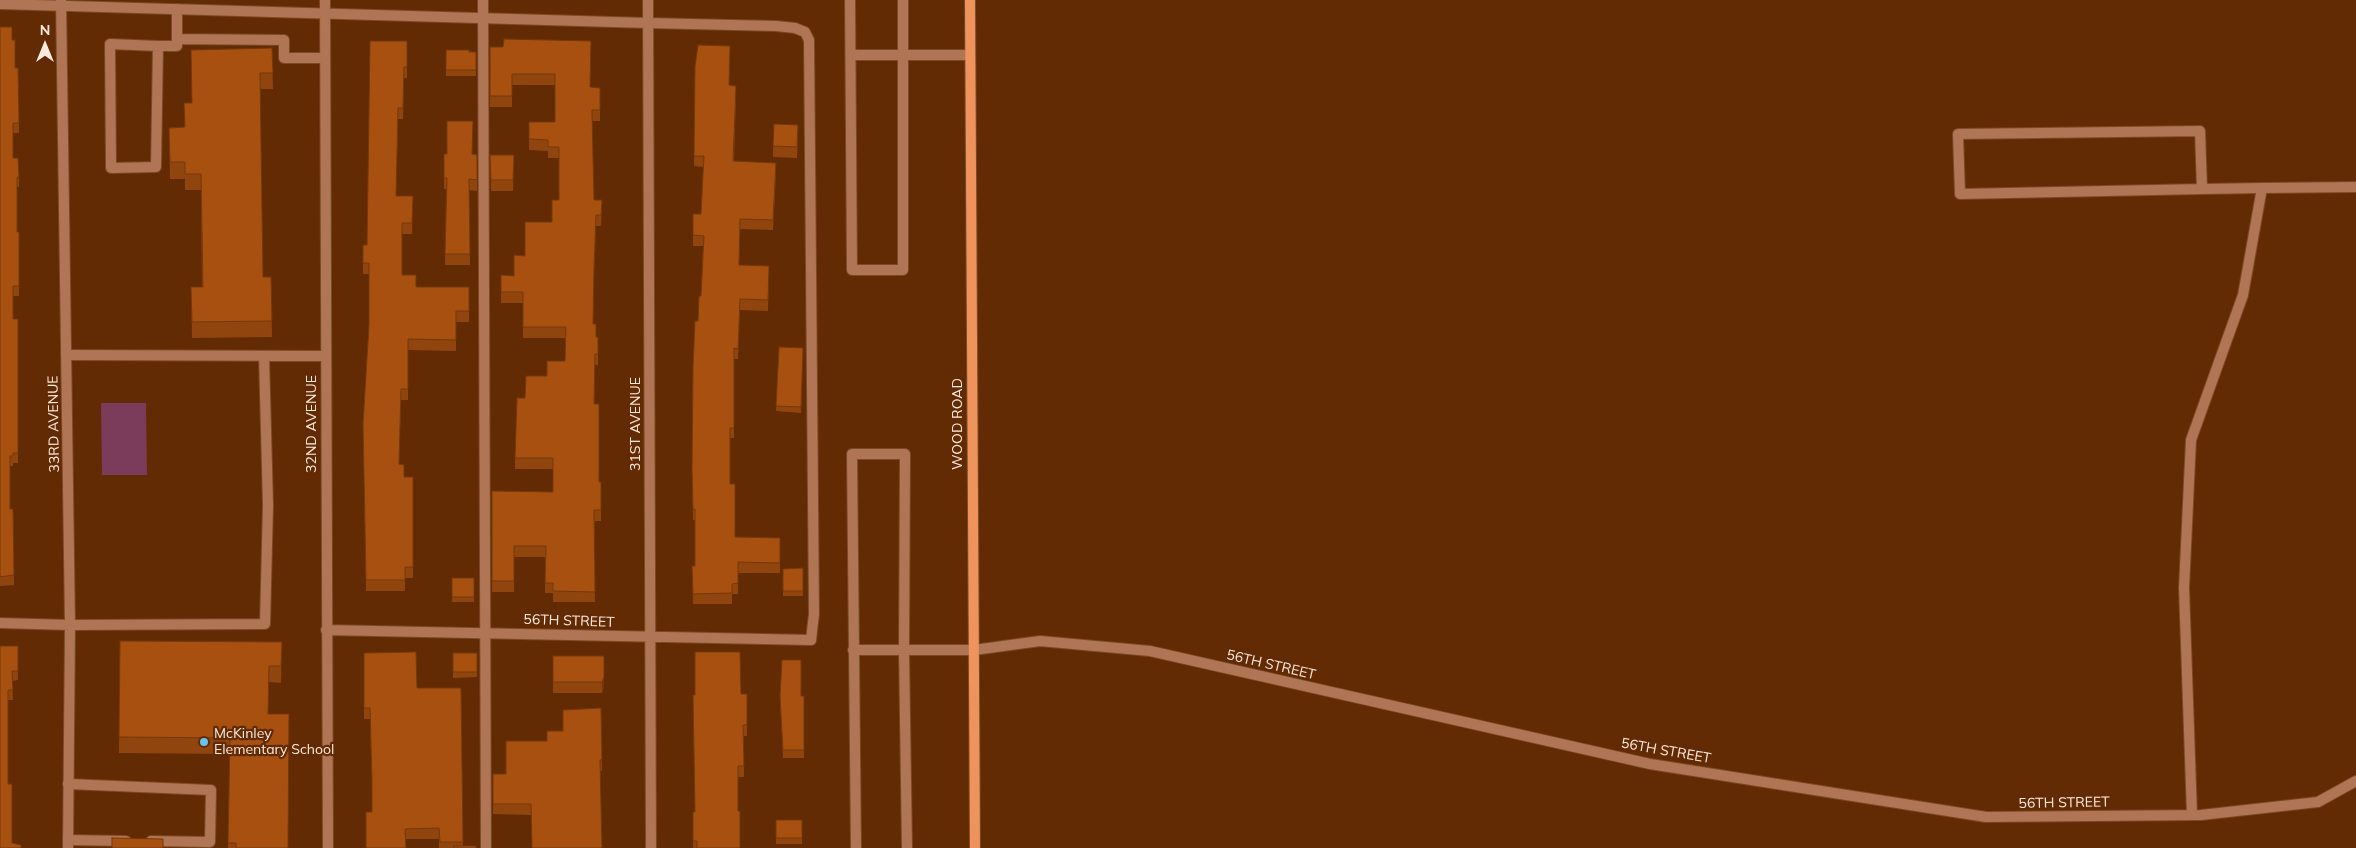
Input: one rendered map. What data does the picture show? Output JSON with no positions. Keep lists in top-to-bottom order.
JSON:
{
  "streets": {
    "street": [
      "33RD AVENUE",
      "32ND AVENUE",
      "31ST AVENUE",
      "WOOD ROAD",
      "56TH STREET"
    ]
  },
  "crossings": [
    ["32ND AVENUE", "56TH STREET"],
    ["31ST AVENUE", "56TH STREET"],
    ["WOOD ROAD", "56TH STREET"]
  ],
  "places": ["McKinley Elementary School"],
  "north": "top"
}
